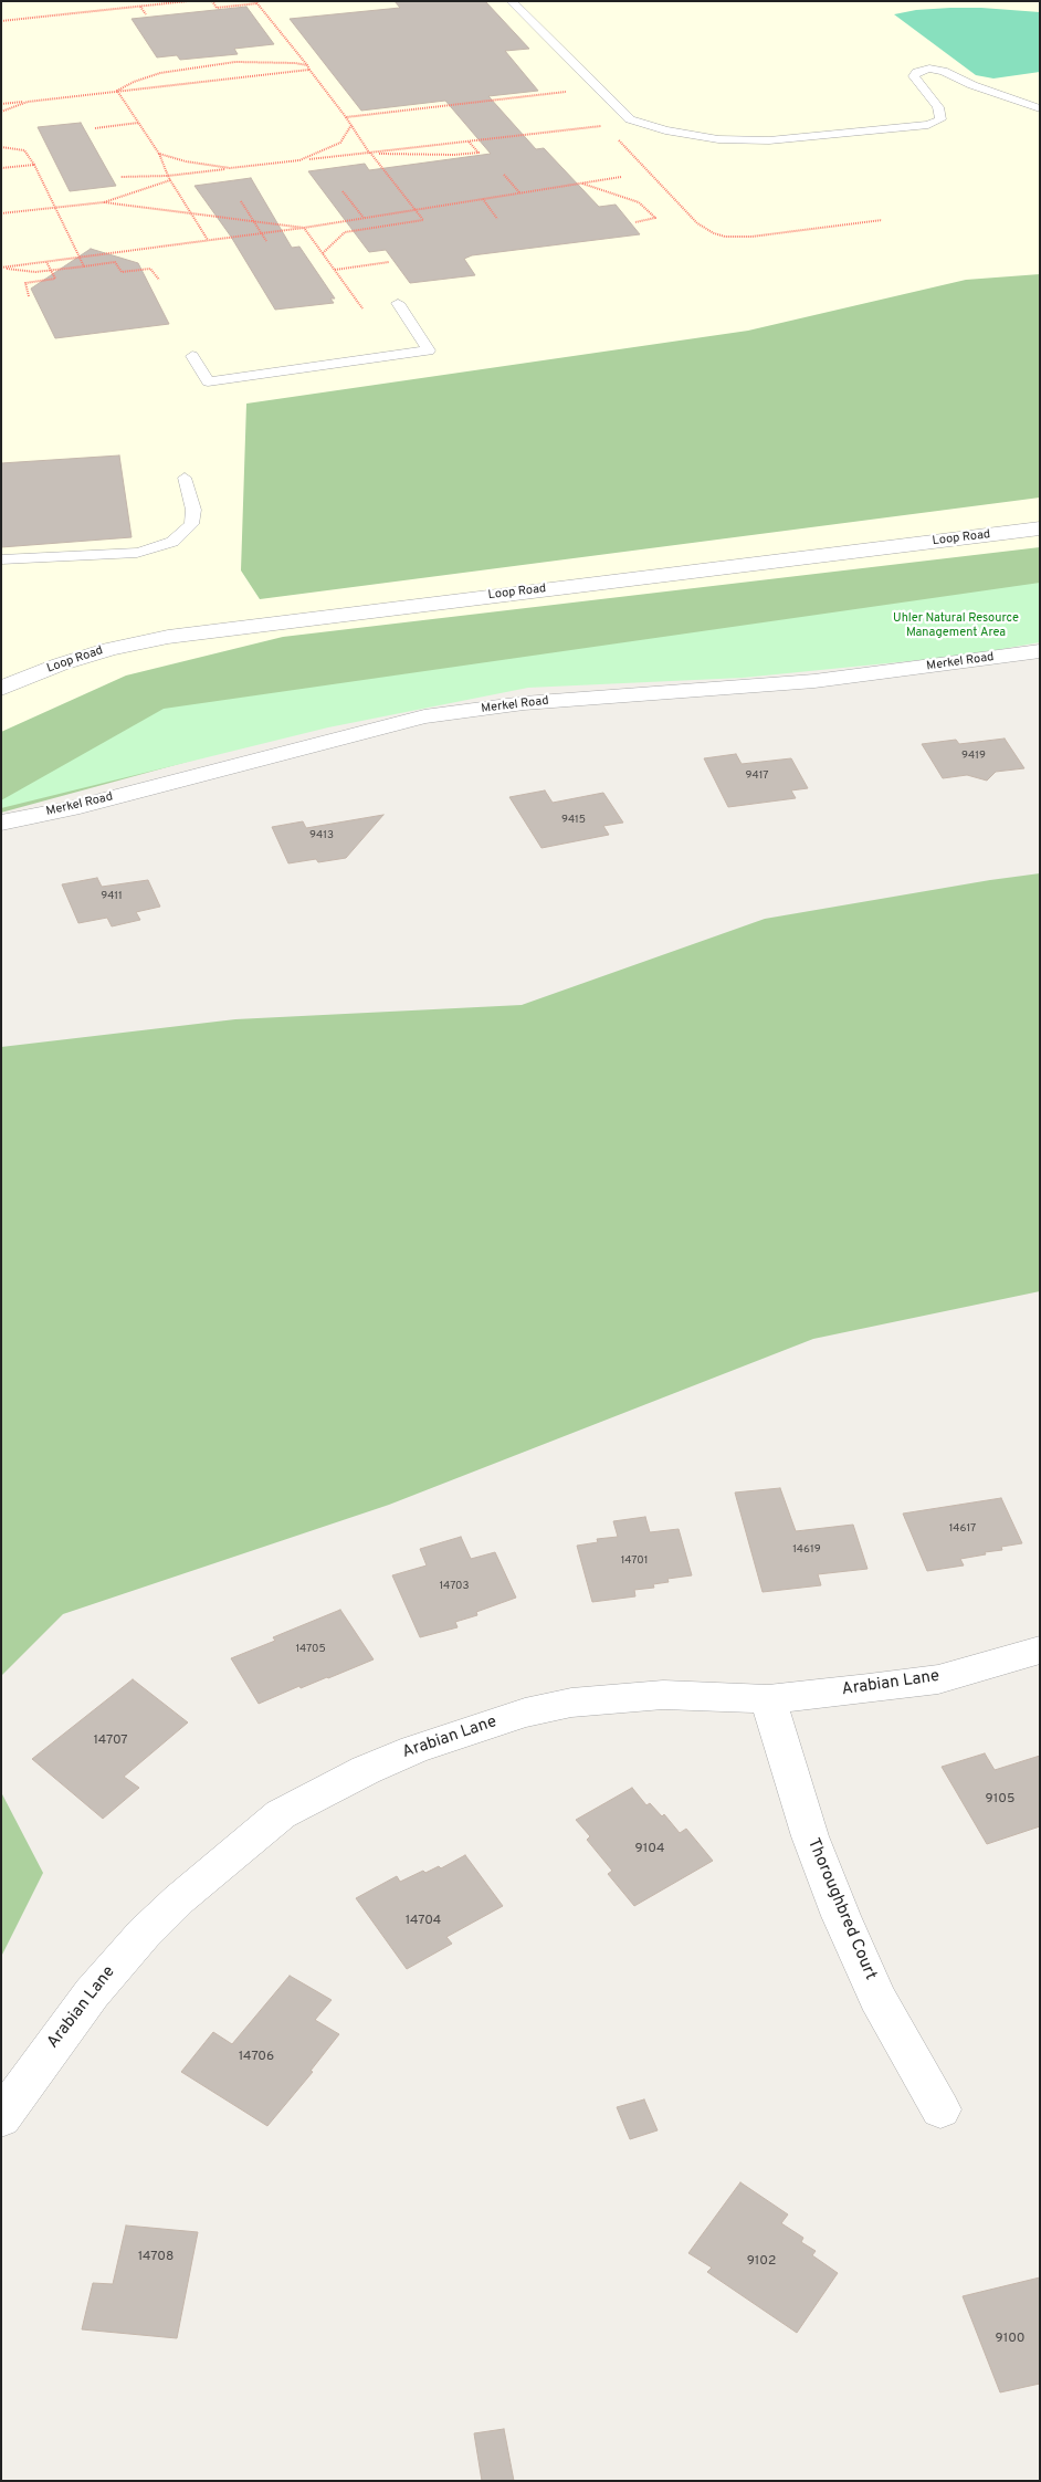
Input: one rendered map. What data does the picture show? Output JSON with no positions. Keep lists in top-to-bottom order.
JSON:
{
  "streets": {
    "street": [
      "Loop Road",
      "Merkel Road",
      "Arabian Lane",
      "Thoroughbred Court"
    ]
  },
  "crossings": [
    ["Arabian Lane", "Thoroughbred Court"]
  ],
  "parks": ["Uhler Natural Resource Management Area"],
  "house_numbers": [
    "9419",
    "9417",
    "9415",
    "9413",
    "9411",
    "14617",
    "14619",
    "14701",
    "14703",
    "14705",
    "14707",
    "9105",
    "9104",
    "14704",
    "14706",
    "14708",
    "9102",
    "9100"
  ]
}
